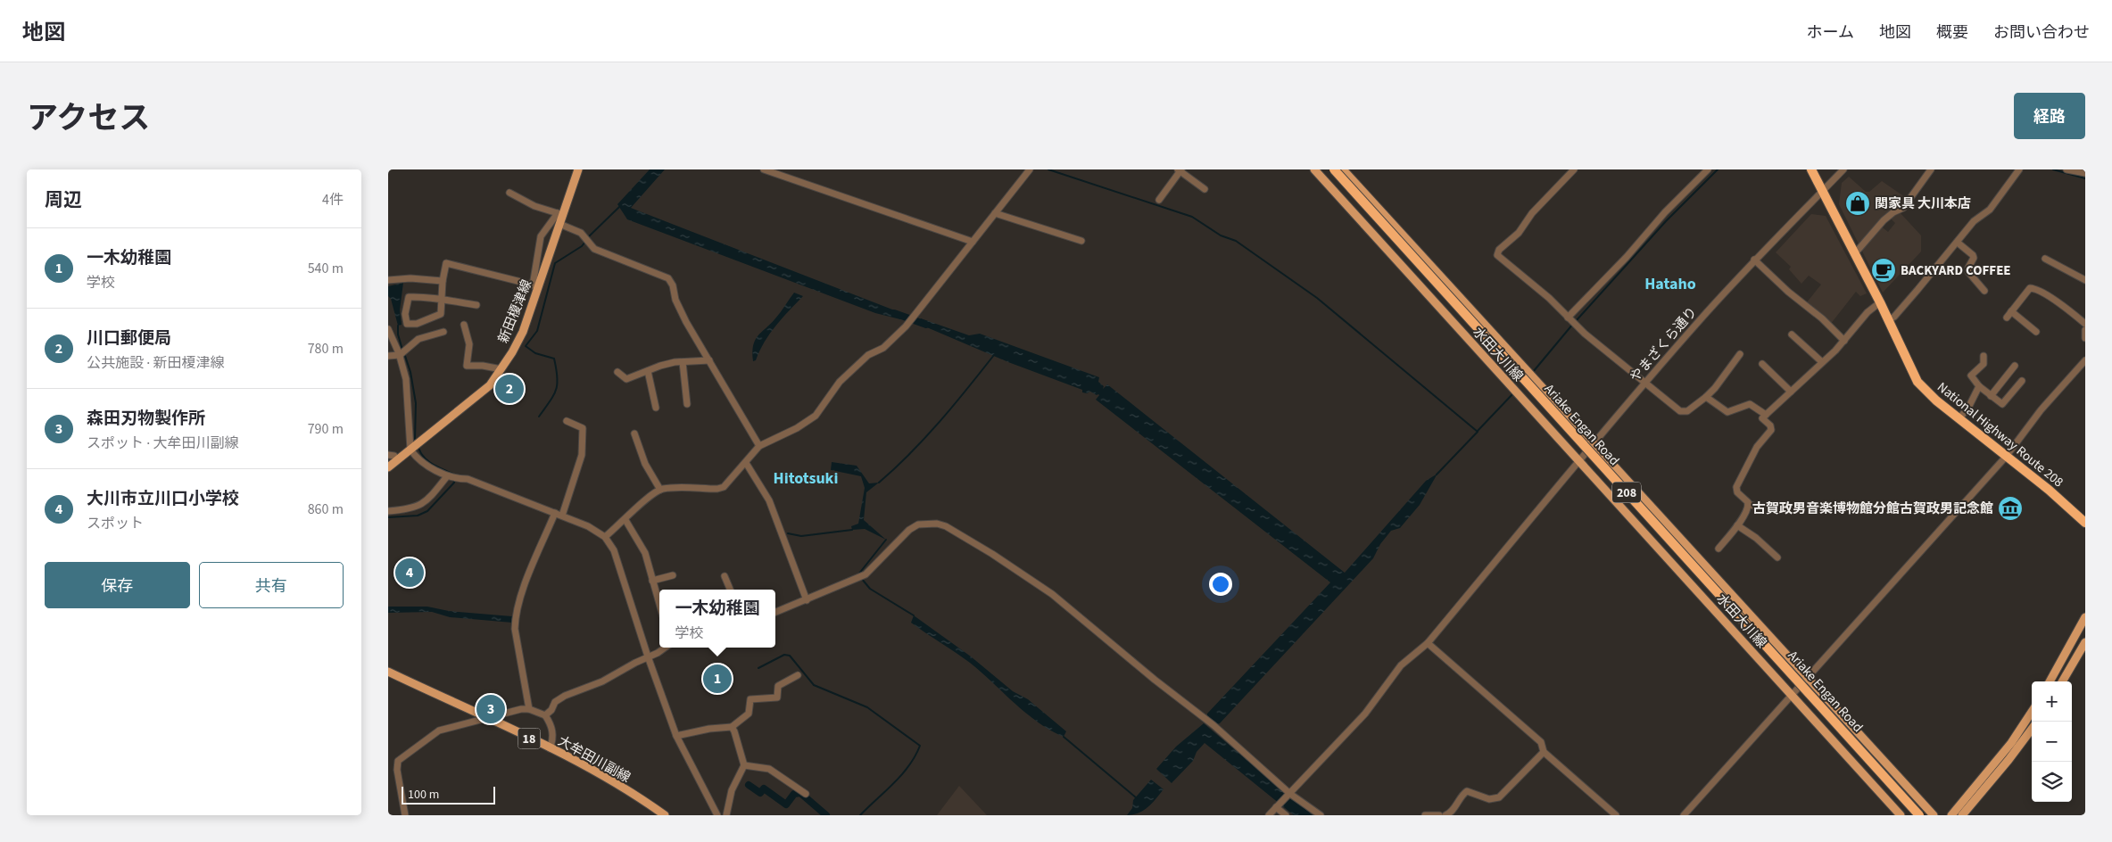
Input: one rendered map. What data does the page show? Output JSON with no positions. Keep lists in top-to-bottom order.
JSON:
{
  "streets": {
    "highway": ["Ariake Engan Road", "National Highway Route 208", "208"],
    "main road": [
      "新田榎津線",
      "水田大川線",
      "18",
      "大牟田川副線"
    ],
    "street": ["やまざくら通り"]
  },
  "crossings": [
    ["やまざくら通り", "水田大川線"],
    ["やまざくら通り", "National Highway Route 208"]
  ],
  "districts": ["Hataho", "Hitotsuki"],
  "places": {
    "shop": ["関家具 大川本店"],
    "cafe": ["BACKYARD COFFEE"],
    "museum": ["古賀政男音楽博物館分館古賀政男記念館"]
  },
  "scale_bar": "100 m",
  "page": {
    "header": "地図",
    "nav": [
      "ホーム",
      "地図",
      "概要",
      "お問い合わせ"
    ],
    "title": "アクセス",
    "buttons": [
      "経路",
      ["保存", "共有"]
    ],
    "heading": ["周辺", "4件"],
    "list": [
      {
        "mark": "1",
        "name": "一木幼稚園",
        "note": "学校",
        "value": "540 m"
      },
      {
        "mark": "2",
        "name": "川口郵便局",
        "note": "公共施設 · 新田榎津線",
        "value": "780 m"
      },
      {
        "mark": "3",
        "name": "森田刃物製作所",
        "note": "スポット · 大牟田川副線",
        "value": "790 m"
      },
      {
        "mark": "4",
        "name": "大川市立川口小学校",
        "note": "スポット",
        "value": "860 m"
      }
    ],
    "pins": [
      "2",
      "4",
      "1",
      "3"
    ],
    "popup": ["一木幼稚園", "学校"],
    "map_buttons": ["+", "−"],
    "scale": "100 m"
  }
}
